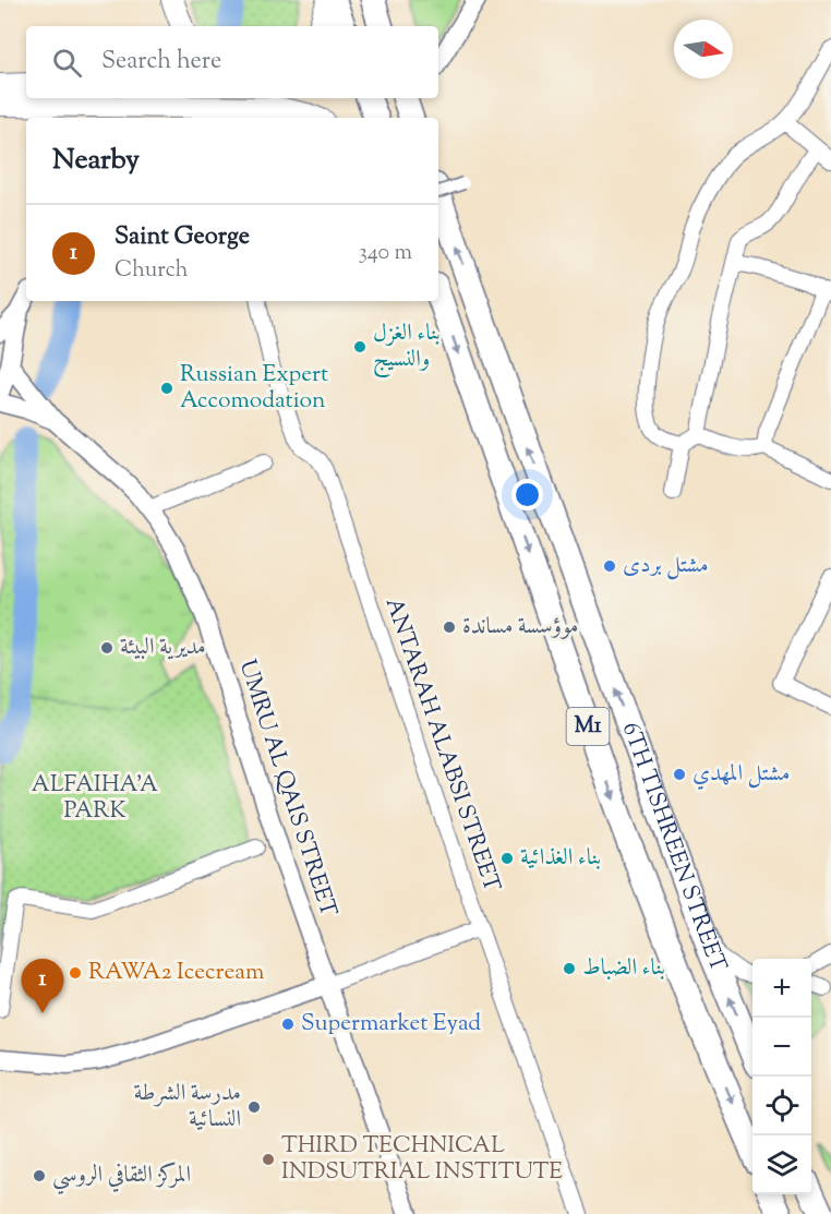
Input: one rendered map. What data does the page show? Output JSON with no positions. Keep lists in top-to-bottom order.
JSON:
{
  "streets": {
    "highway": ["M1", "6TH TISHREEN STREET"],
    "street": ["ANTARAH ALABSI STREET", "UMRU AL QAIS STREET"]
  },
  "parks": ["ALFAIHA'A PARK"],
  "places": [
    "بناء الغزل والنسيج",
    "Russian Expert Accomodation",
    "مشتل بردى",
    "موؤسسة مساندة",
    "مديرية البيئة",
    "مشتل المهدي",
    "بناء الغذائية",
    "بناء الضباط",
    "RAWA2 Icecream",
    "Supermarket Eyad",
    "مدرسة الشرطة النسائية",
    "THIRD TECHNICAL INDSUTRIAL INSTITUTE",
    "المركز الثقافي الروسي"
  ],
  "north": "right",
  "page": {
    "search": "Search here",
    "heading": "Nearby",
    "list": [
      {
        "mark": "1",
        "name": "Saint George",
        "note": "Church",
        "value": "340 m"
      }
    ],
    "map_buttons": ["+", "−"],
    "pins": "1"
  }
}
